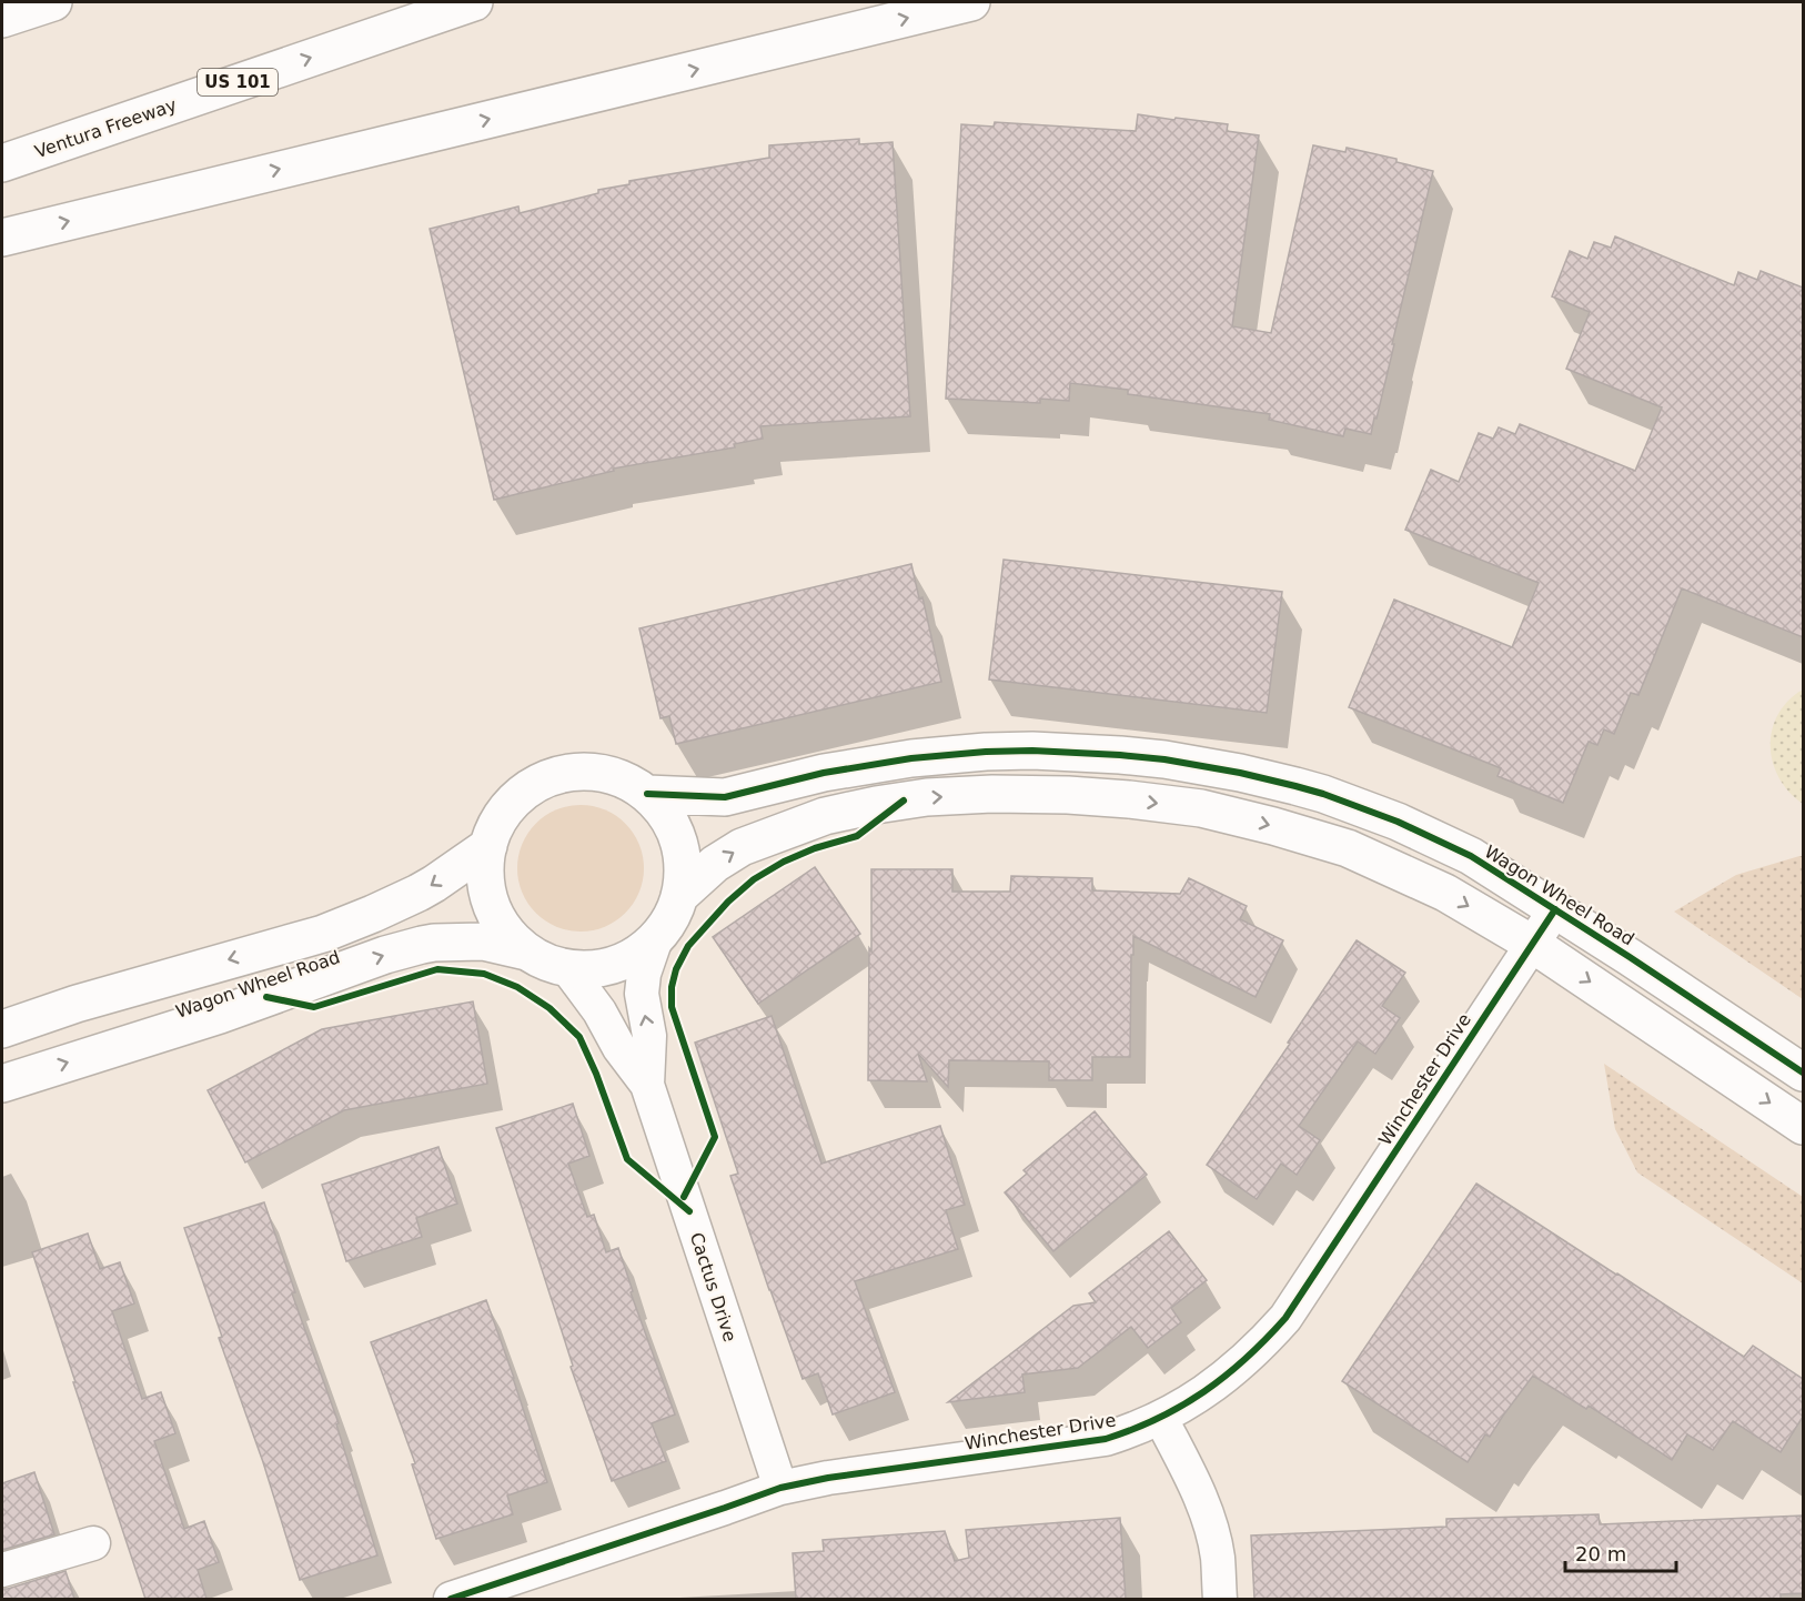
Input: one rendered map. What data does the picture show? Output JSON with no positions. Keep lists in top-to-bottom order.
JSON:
{
  "streets": {
    "main road": ["US 101", "Ventura Freeway", "Wagon Wheel Road"],
    "street": ["Winchester Drive", "Cactus Drive"]
  },
  "crossings": [
    ["Wagon Wheel Road", "Winchester Drive"],
    ["Wagon Wheel Road", "Cactus Drive"],
    ["Winchester Drive", "Cactus Drive"]
  ],
  "scale_bar": "20 m"
}
